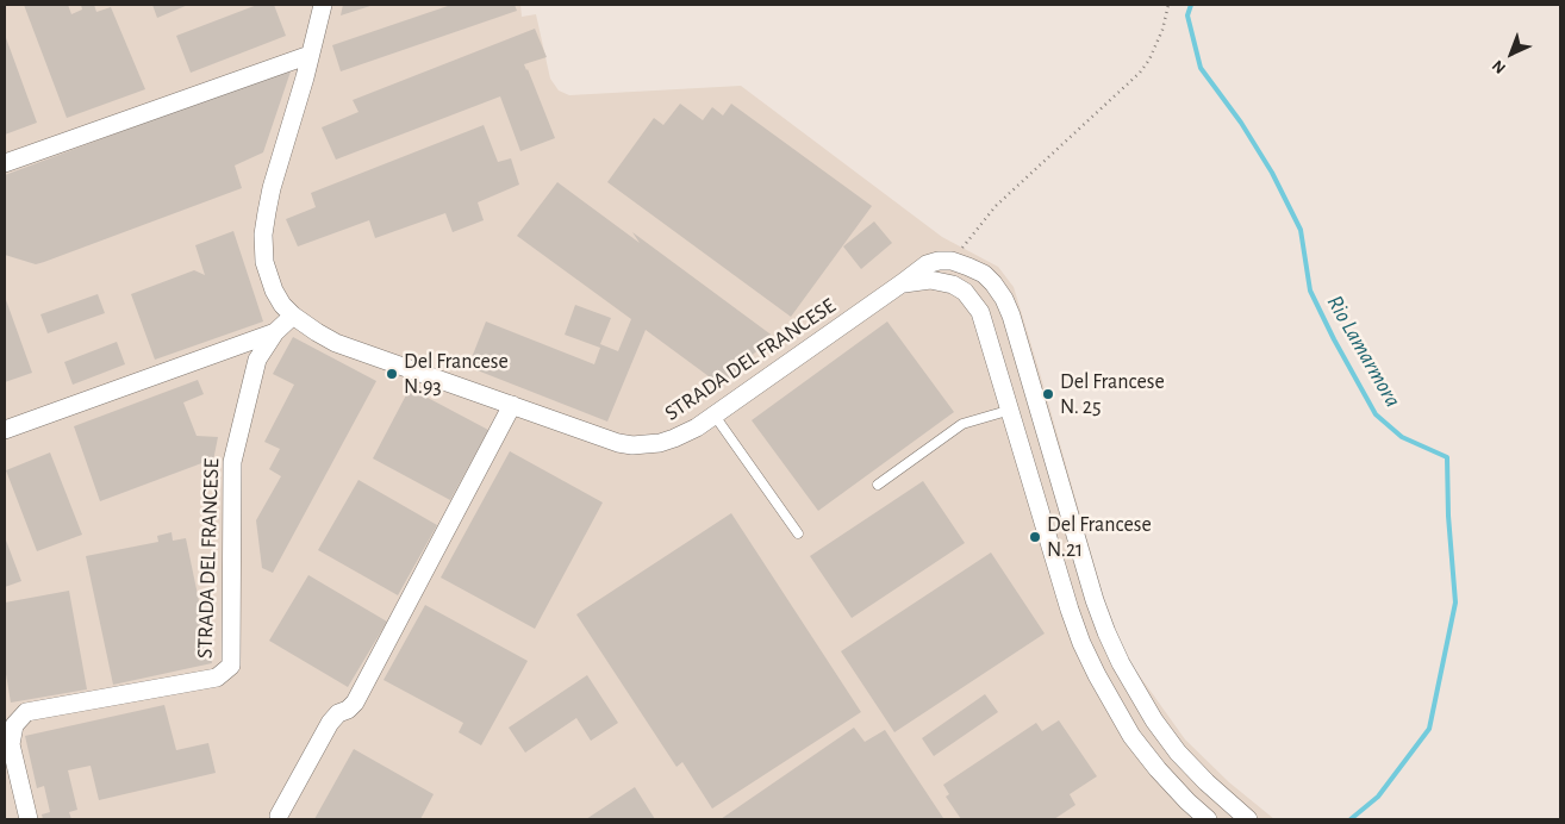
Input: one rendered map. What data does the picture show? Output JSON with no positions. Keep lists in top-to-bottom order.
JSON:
{
  "streets": {
    "street": ["STRADA DEL FRANCESE"]
  },
  "water": ["Rio Lamarmora"],
  "places": ["Del Francese N.93", "Del Francese N. 25", "Del Francese N.21"],
  "north": "bottom left"
}
